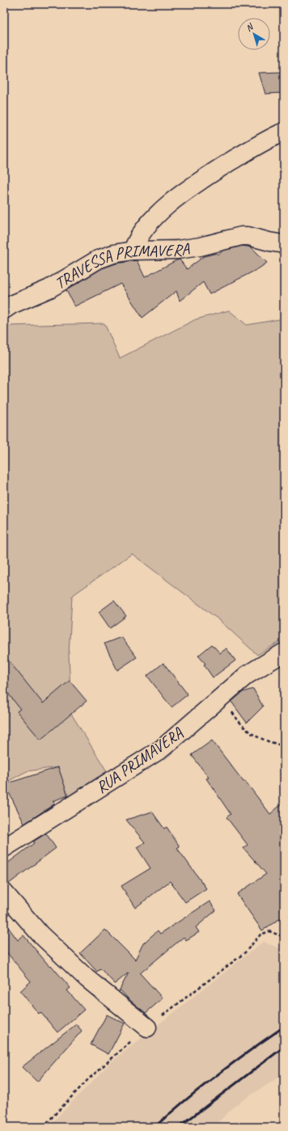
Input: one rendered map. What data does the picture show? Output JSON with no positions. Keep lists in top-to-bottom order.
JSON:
{
  "streets": {
    "street": ["TRAVESSA PRIMAVERA", "RUA PRIMAVERA"]
  },
  "north": "top left"
}
